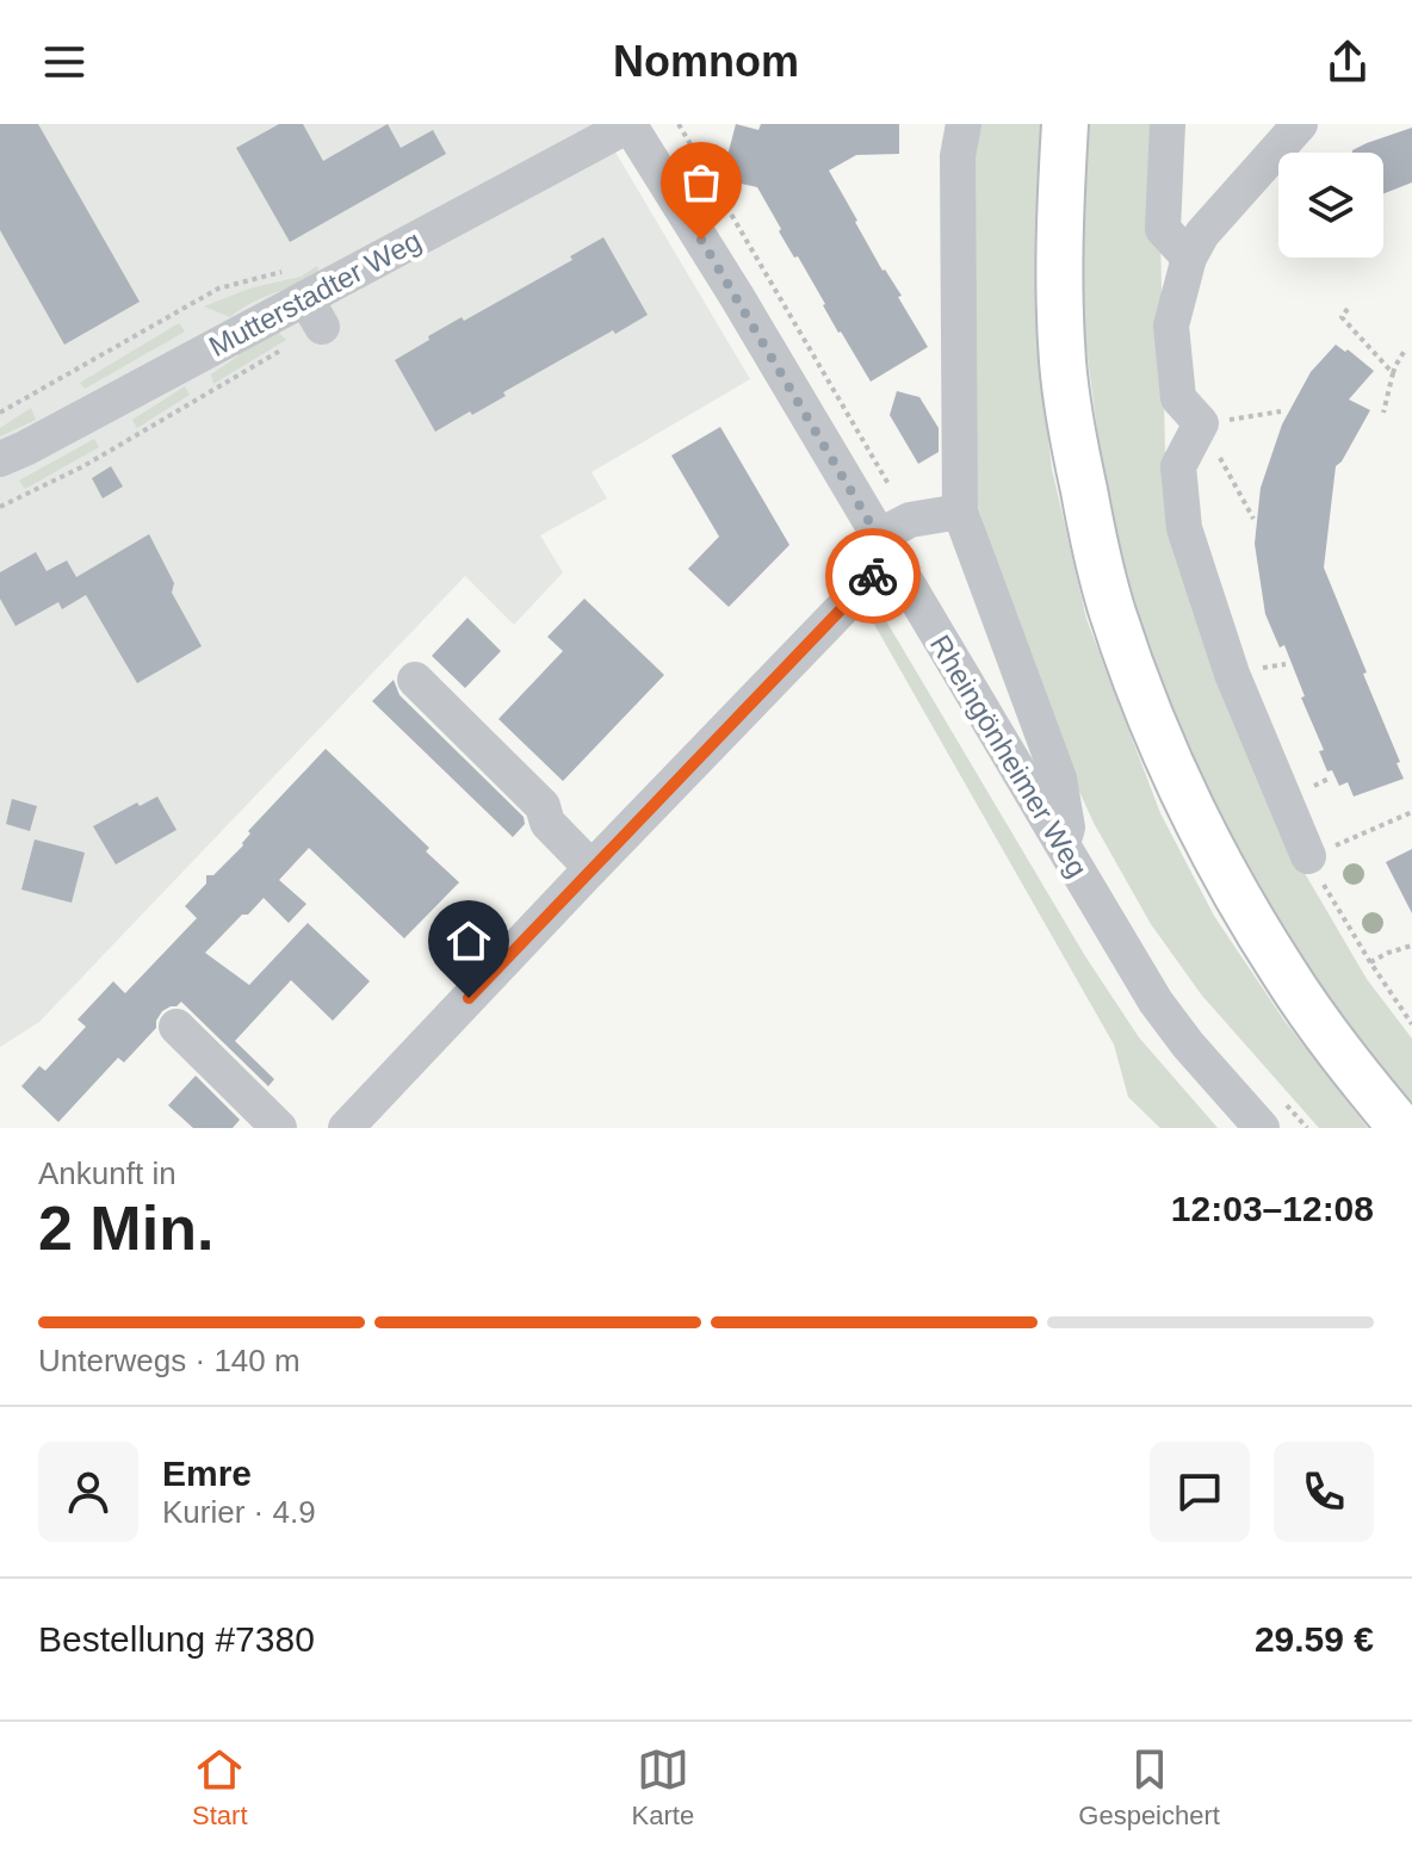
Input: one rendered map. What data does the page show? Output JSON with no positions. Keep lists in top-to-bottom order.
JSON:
{
  "streets": {
    "street": ["Mutterstadter Weg", "Rheingönheimer Weg"]
  },
  "crossings": [
    ["Mutterstadter Weg", "Rheingönheimer Weg"]
  ],
  "page": {
    "header": "Nomnom",
    "heading": ["2 Min.", "Ankunft in", "12:03–12:08"],
    "panel": [
      "Emre",
      "Kurier · 4.9",
      "Bestellung #7380",
      "29.59 €"
    ],
    "bar": "Unterwegs · 140 m",
    "tabs": ["Start", "Karte", "Gespeichert"]
  }
}
